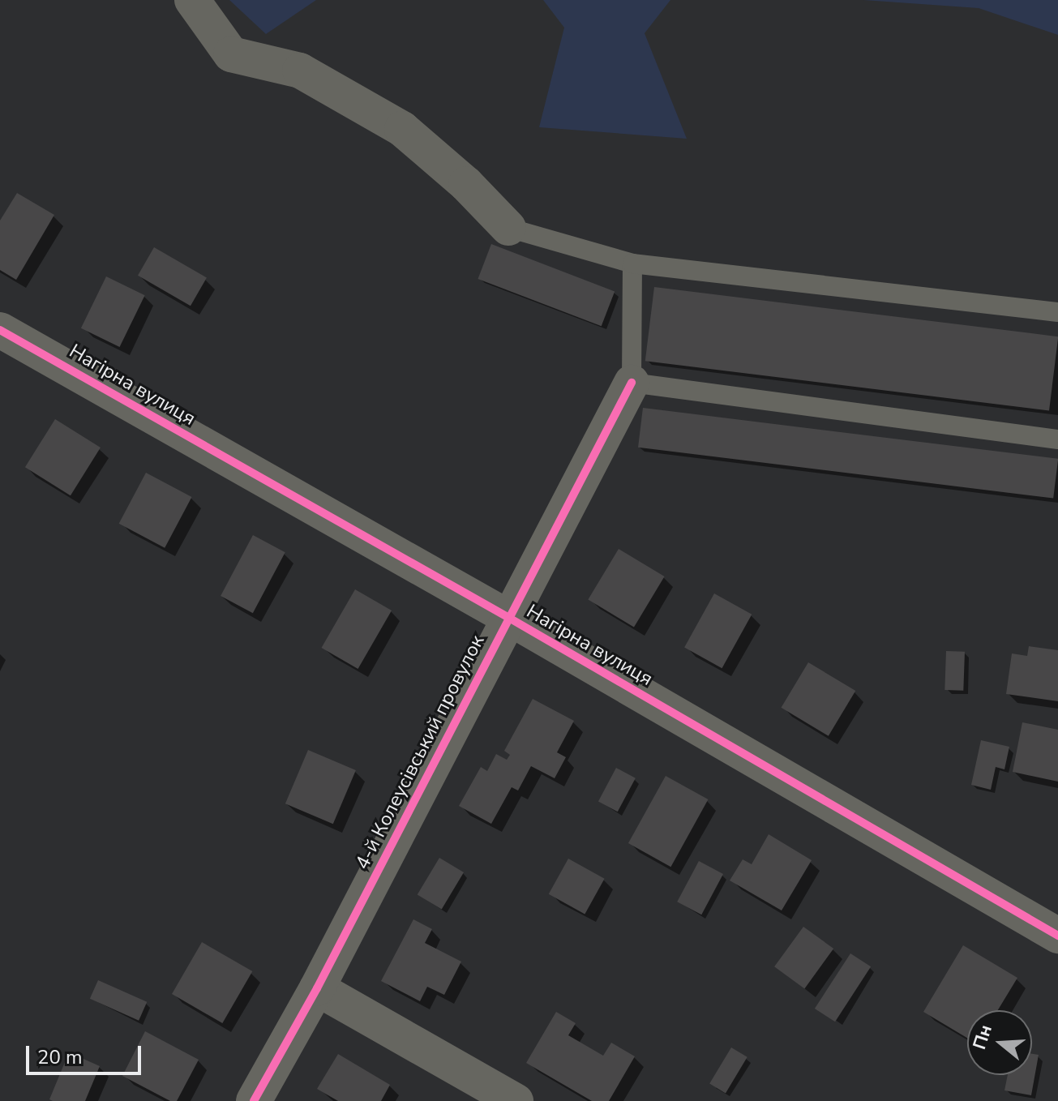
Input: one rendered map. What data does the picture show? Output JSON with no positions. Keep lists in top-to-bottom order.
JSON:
{
  "streets": {
    "street": ["Нагірна вулиця", "4-й Колеусівський провулок"]
  },
  "crossings": [
    ["Нагірна вулиця", "4-й Колеусівський провулок"]
  ],
  "scale_bar": "20 m",
  "north": "left"
}
